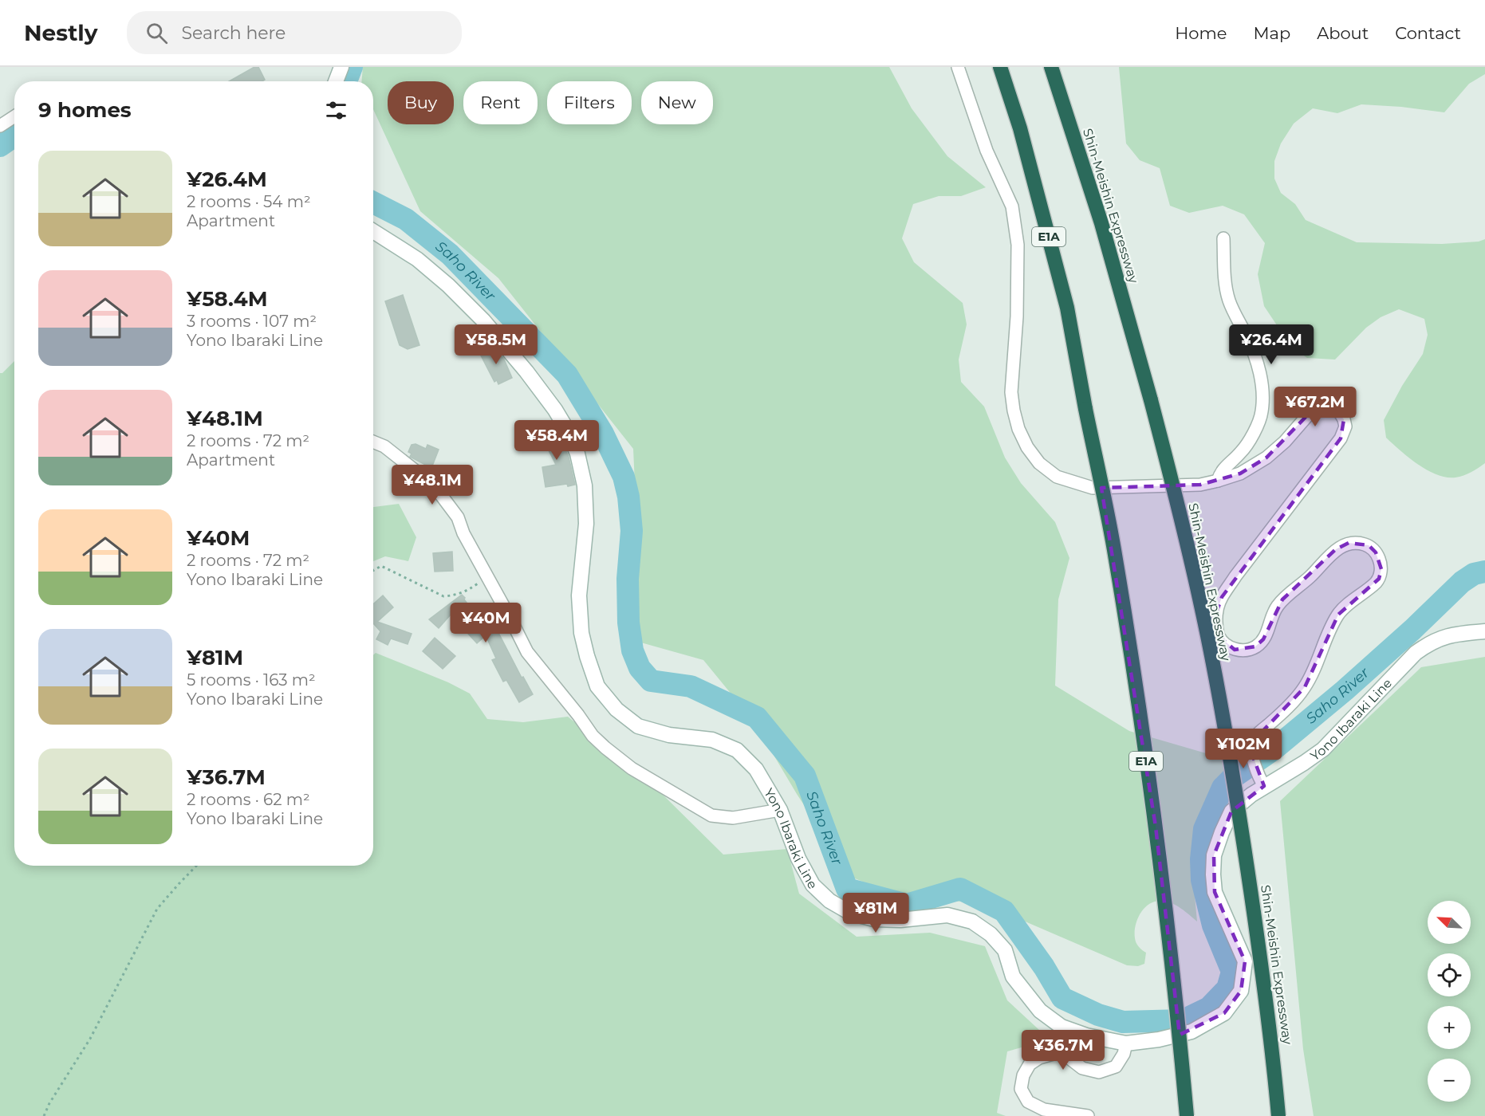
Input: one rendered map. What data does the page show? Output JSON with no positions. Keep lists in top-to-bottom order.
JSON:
{
  "streets": {
    "highway": ["Shin-Meishin Expressway", "E1A"],
    "main road": ["Yono Ibaraki Line"]
  },
  "water": ["Saho River"],
  "north": "top left",
  "page": {
    "header": "Nestly",
    "search": "Search here",
    "nav": [
      "Home",
      "Map",
      "About",
      "Contact"
    ],
    "chip": [
      "Buy",
      "Rent",
      "Filters",
      "New"
    ],
    "heading": "9 homes",
    "list": [
      {
        "name": "¥26.4M",
        "note": "2 rooms · 54 m² · Apartment"
      },
      {
        "name": "¥58.4M",
        "note": "3 rooms · 107 m² · Yono Ibaraki Line"
      },
      {
        "name": "¥48.1M",
        "note": "2 rooms · 72 m² · Apartment"
      },
      {
        "name": "¥40M",
        "note": "2 rooms · 72 m² · Yono Ibaraki Line"
      },
      {
        "name": "¥81M",
        "note": "5 rooms · 163 m² · Yono Ibaraki Line"
      },
      {
        "name": "¥36.7M",
        "note": "2 rooms · 62 m² · Yono Ibaraki Line"
      }
    ],
    "price": [
      "¥58.5M",
      "¥26.4M",
      "¥67.2M",
      "¥58.4M",
      "¥48.1M",
      "¥40M",
      "¥102M",
      "¥81M",
      "¥36.7M"
    ],
    "map_buttons": ["+", "−"]
  }
}
